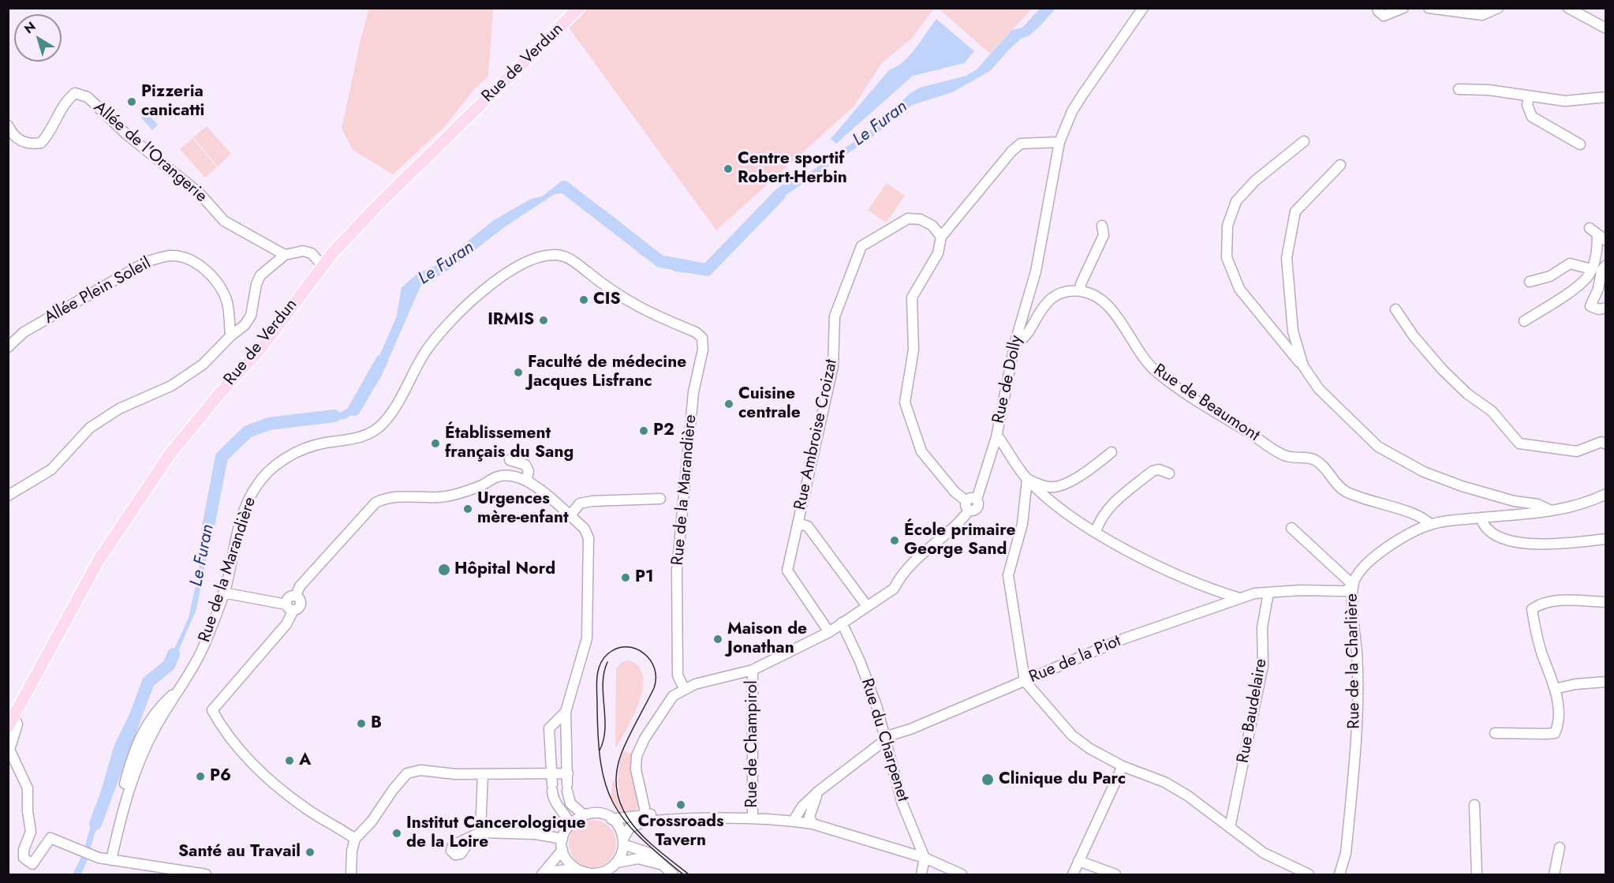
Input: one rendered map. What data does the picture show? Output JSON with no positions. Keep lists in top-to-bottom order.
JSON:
{
  "streets": {
    "main road": ["Rue de Verdun"],
    "street": [
      "Allée de l'Orangerie",
      "Allée Plein Soleil",
      "Rue de Dolly",
      "Rue de Beaumont",
      "Rue Ambroise Croizat",
      "Rue de la Marandière",
      "Rue de la Piot",
      "Rue de la Charlière",
      "Rue Baudelaire",
      "Rue du Charpenet",
      "Rue de Champirol"
    ]
  },
  "crossings": [
    ["Rue de Dolly", "Rue de la Piot"],
    ["Rue de Beaumont", "Rue de la Charlière"],
    ["Rue de la Piot", "Rue de la Charlière"],
    ["Rue de la Piot", "Rue Baudelaire"],
    ["Rue de la Piot", "Rue du Charpenet"]
  ],
  "water": ["Le Furan"],
  "places": [
    "Pizzeria canicatti",
    "Centre sportif Robert-Herbin",
    "CIS",
    "IRMIS",
    "Faculté de médecine Jacques Lisfranc",
    "Cuisine centrale",
    "P2",
    "Établissement français du Sang",
    "Urgences mère-enfant",
    "École primaire George Sand",
    "Hôpital Nord",
    "P1",
    "Maison de Jonathan",
    "B",
    "A",
    "P6",
    "Clinique du Parc",
    "Crossroads Tavern",
    "Institut Cancerologique de la Loire",
    "Santé au Travail"
  ],
  "north": "top left"
}
